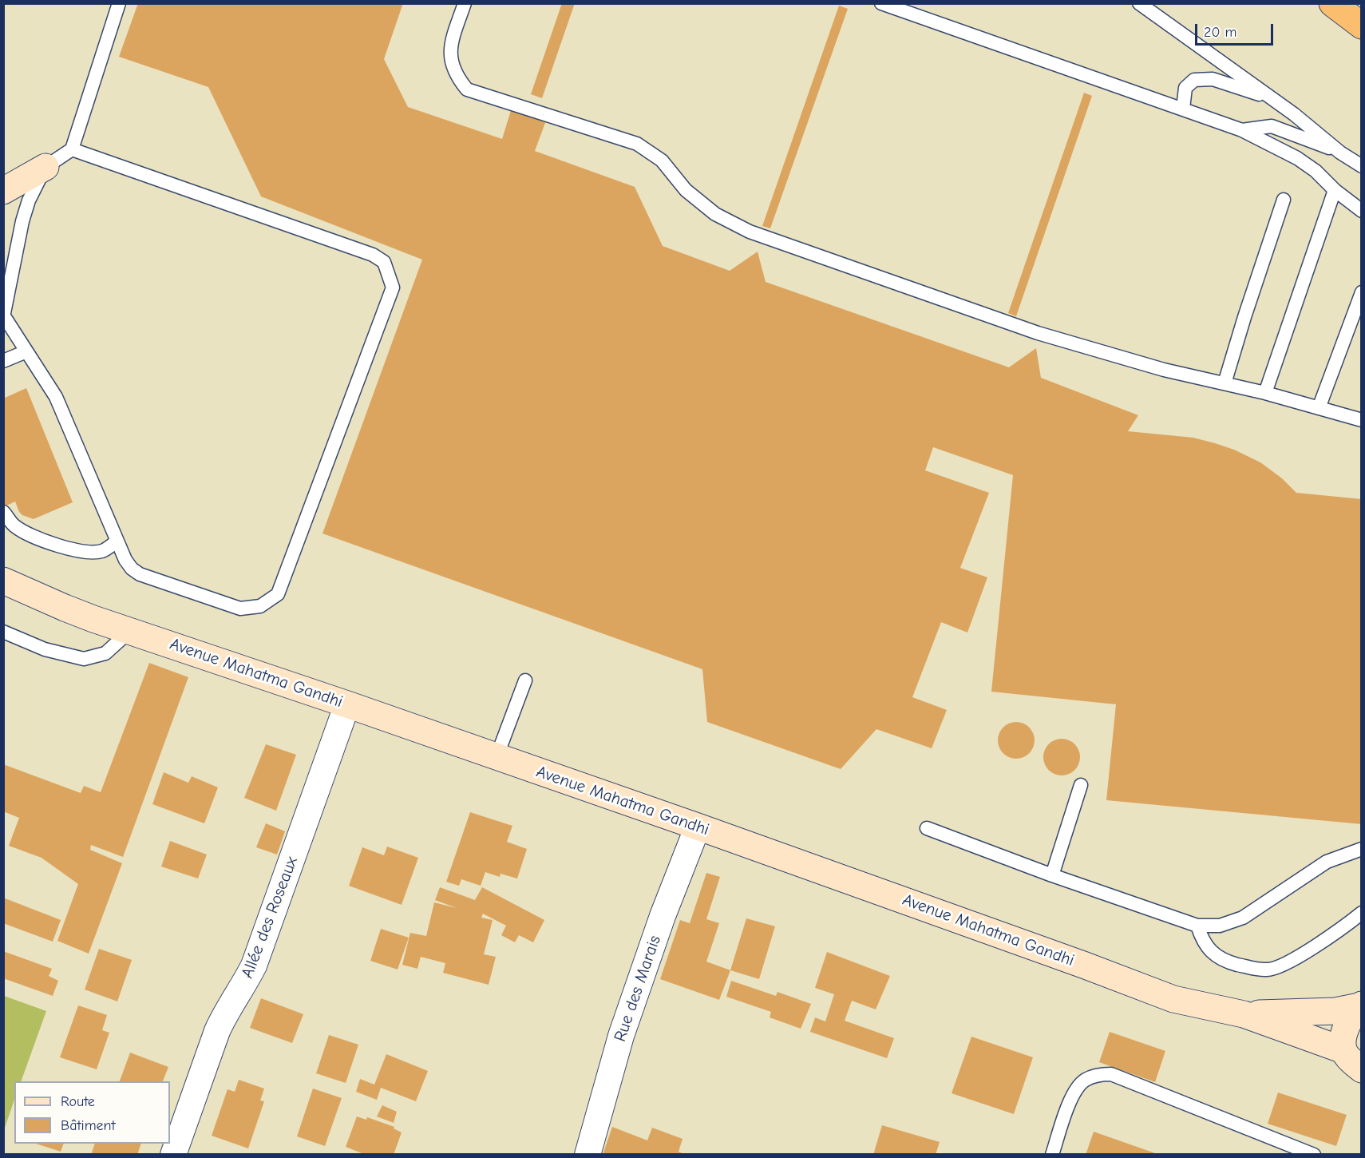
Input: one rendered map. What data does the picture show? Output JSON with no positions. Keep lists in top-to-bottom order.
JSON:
{
  "streets": {
    "main road": ["Avenue Mahatma Gandhi"],
    "street": ["Allée des Roseaux", "Rue des Marais"]
  },
  "crossings": [
    ["Avenue Mahatma Gandhi", "Allée des Roseaux"],
    ["Avenue Mahatma Gandhi", "Rue des Marais"]
  ],
  "legend": ["Route", "Bâtiment"],
  "scale_bar": "20 m"
}
